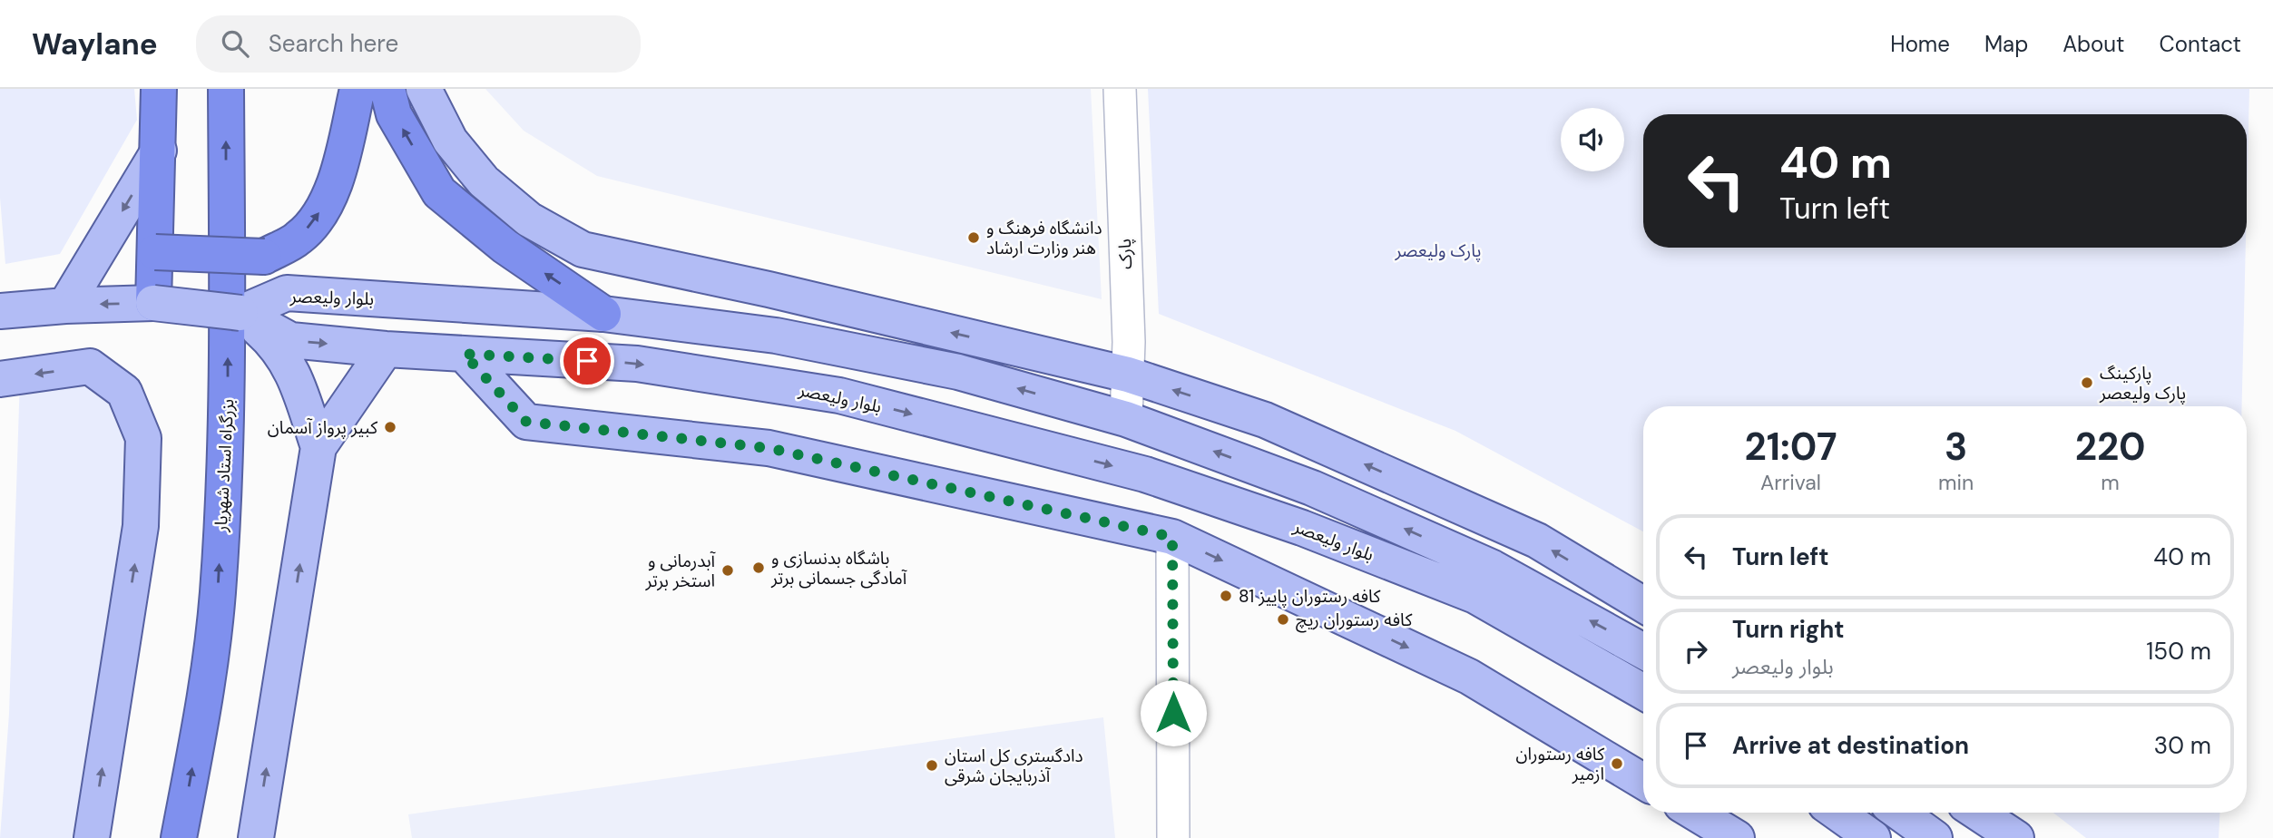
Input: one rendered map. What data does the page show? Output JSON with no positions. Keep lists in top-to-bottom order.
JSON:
{
  "streets": {
    "highway": ["بزرگراه استاد شهریار"],
    "main road": ["بلوار ولیعصر"],
    "street": ["پارک"]
  },
  "crossings": [
    ["پارک", "بلوار ولیعصر"]
  ],
  "one_way": ["بزرگراه استاد شهریار"],
  "parks": ["پارک ولیعصر"],
  "places": [
    "دانشگاه فرهنگ و هنر وزارت ارشاد",
    "پارکینگ پارک ولیعصر",
    "کبیر پرواز آسمان",
    "باشگاه بدنسازی و آمادگی جسمانی برتر",
    "آبدرمانی و استخر برتر",
    "کافه رستوران پاییز 81",
    "کافه رستوران ریچ",
    "کافه رستوران ازمیر",
    "دادگستری کل استان آذربایجان شرقی"
  ],
  "page": {
    "header": "Waylane",
    "search": "Search here",
    "nav": [
      "Home",
      "Map",
      "About",
      "Contact"
    ],
    "turn": ["40 m", "Turn left"],
    "eta": [
      "21:07",
      "Arrival",
      "3",
      "min",
      "220",
      "m"
    ],
    "list": [
      {
        "name": "Turn left",
        "value": "40 m"
      },
      {
        "name": "Turn right",
        "note": "بلوار ولیعصر",
        "value": "150 m"
      },
      {
        "name": "Arrive at destination",
        "value": "30 m"
      }
    ]
  }
}
